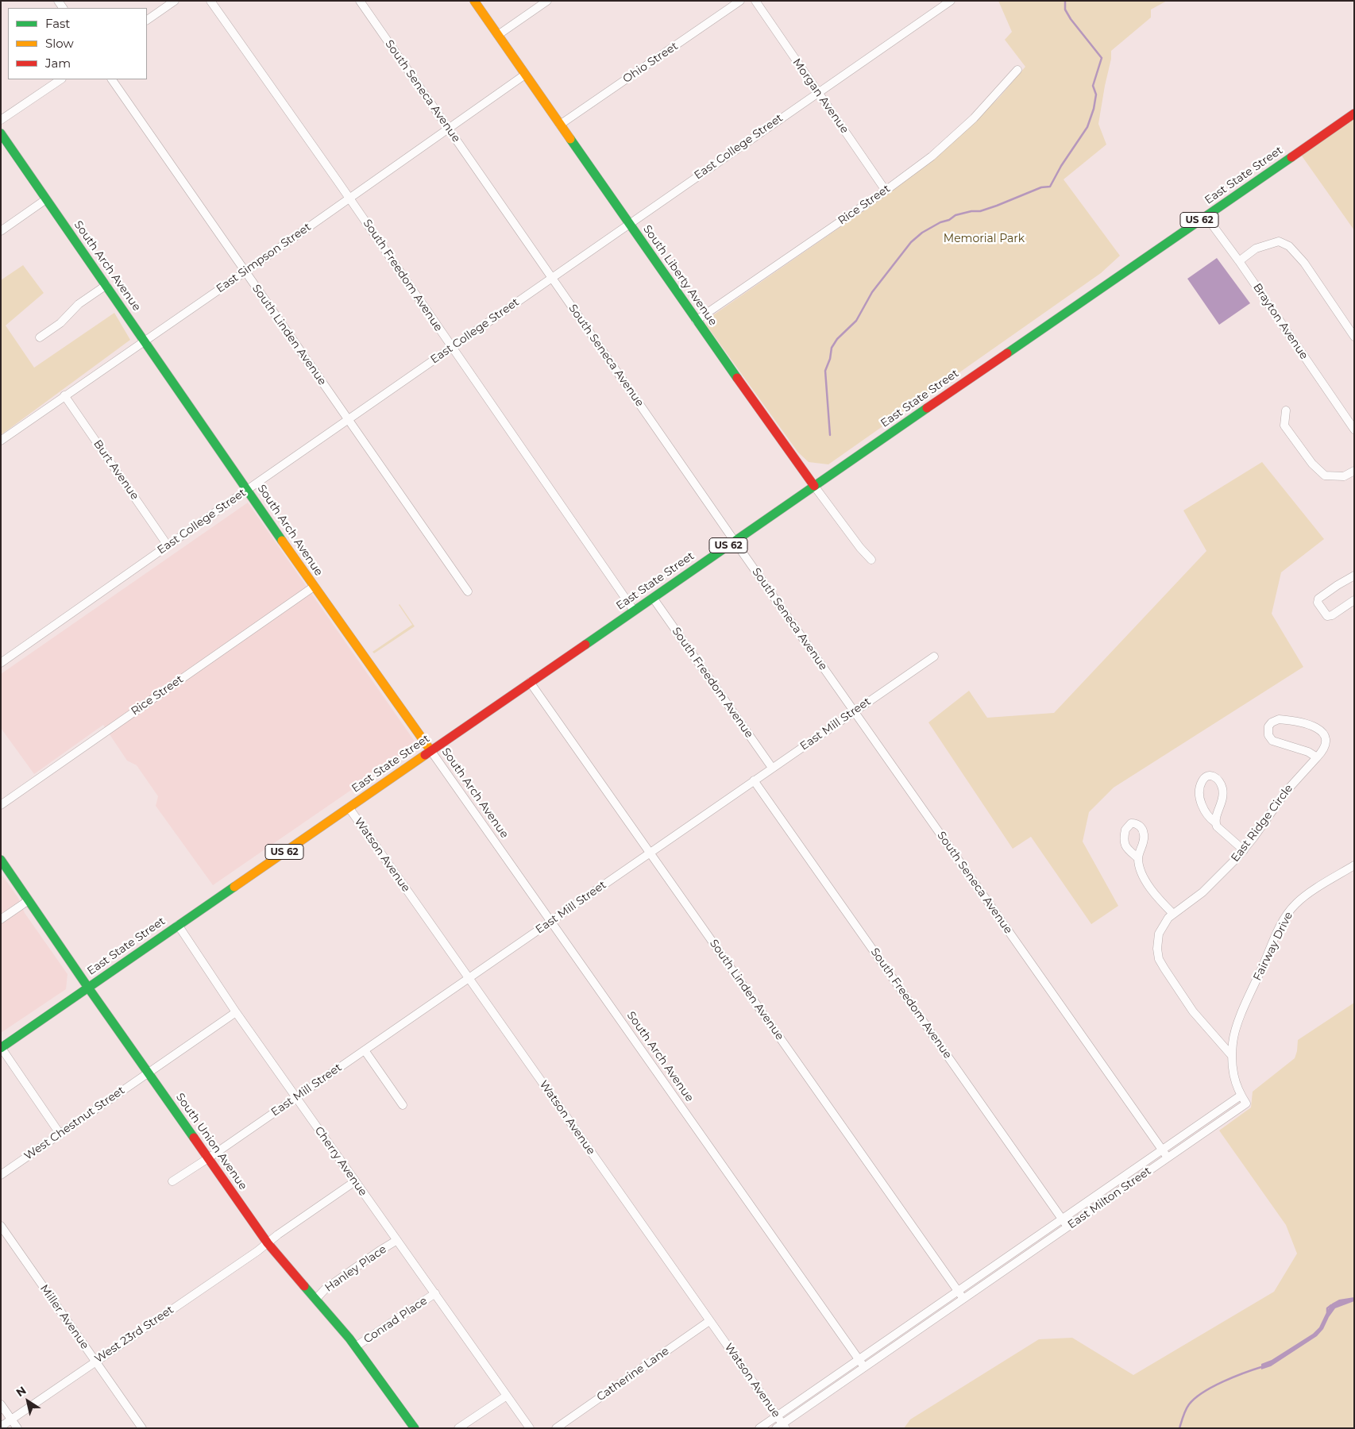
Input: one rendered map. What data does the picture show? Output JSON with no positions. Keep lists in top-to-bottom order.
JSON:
{
  "streets": {
    "main road": [
      "East State Street",
      "US 62",
      "South Arch Avenue",
      "South Liberty Avenue",
      "South Union Avenue"
    ],
    "street": [
      "Ohio Street",
      "South Seneca Avenue",
      "Morgan Avenue",
      "East College Street",
      "Rice Street",
      "East Simpson Street",
      "South Freedom Avenue",
      "Brayton Avenue",
      "South Linden Avenue",
      "Burt Avenue",
      "East Mill Street",
      "East Ridge Circle",
      "Watson Avenue",
      "Fairway Drive",
      "West Chestnut Street",
      "Cherry Avenue",
      "East Milton Street",
      "Hanley Place",
      "Miller Avenue",
      "Conrad Place",
      "West 23rd Street",
      "Catherine Lane"
    ]
  },
  "crossings": [
    ["Ohio Street", "South Liberty Avenue"],
    ["South Seneca Avenue", "East College Street"],
    ["South Seneca Avenue", "East State Street"],
    ["South Seneca Avenue", "East Simpson Street"],
    ["South Seneca Avenue", "East Mill Street"],
    ["South Seneca Avenue", "East Milton Street"],
    ["Morgan Avenue", "East College Street"],
    ["Morgan Avenue", "Rice Street"],
    ["East College Street", "South Arch Avenue"],
    ["East College Street", "South Freedom Avenue"],
    ["East College Street", "South Liberty Avenue"],
    ["East College Street", "South Linden Avenue"],
    ["East College Street", "Burt Avenue"],
    ["East State Street", "US 62"],
    ["East State Street", "South Arch Avenue"],
    ["East State Street", "South Freedom Avenue"],
    ["East State Street", "South Liberty Avenue"],
    ["East State Street", "Brayton Avenue"],
    ["East State Street", "South Linden Avenue"],
    ["East State Street", "Watson Avenue"],
    ["East State Street", "South Union Avenue"],
    ["East State Street", "Cherry Avenue"],
    ["Rice Street", "South Arch Avenue"],
    ["Rice Street", "South Liberty Avenue"],
    ["US 62", "South Union Avenue"],
    ["East Simpson Street", "South Arch Avenue"],
    ["East Simpson Street", "South Freedom Avenue"],
    ["East Simpson Street", "South Liberty Avenue"],
    ["East Simpson Street", "South Linden Avenue"],
    ["East Simpson Street", "Burt Avenue"],
    ["South Arch Avenue", "East Mill Street"],
    ["South Arch Avenue", "East Milton Street"],
    ["South Freedom Avenue", "East Mill Street"],
    ["South Freedom Avenue", "East Milton Street"],
    ["South Linden Avenue", "East Mill Street"],
    ["South Linden Avenue", "East Milton Street"],
    ["East Mill Street", "Watson Avenue"],
    ["East Mill Street", "South Union Avenue"],
    ["East Mill Street", "Cherry Avenue"],
    ["East Ridge Circle", "Fairway Drive"],
    ["Watson Avenue", "East Milton Street"],
    ["Watson Avenue", "Catherine Lane"],
    ["West Chestnut Street", "South Union Avenue"],
    ["West Chestnut Street", "Cherry Avenue"],
    ["South Union Avenue", "Hanley Place"],
    ["South Union Avenue", "Conrad Place"],
    ["South Union Avenue", "West 23rd Street"],
    ["Cherry Avenue", "Hanley Place"],
    ["Cherry Avenue", "Conrad Place"],
    ["Cherry Avenue", "West 23rd Street"],
    ["Miller Avenue", "West 23rd Street"]
  ],
  "parks": ["Memorial Park"],
  "legend": ["Fast", "Slow", "Jam"],
  "north": "top left"
}
